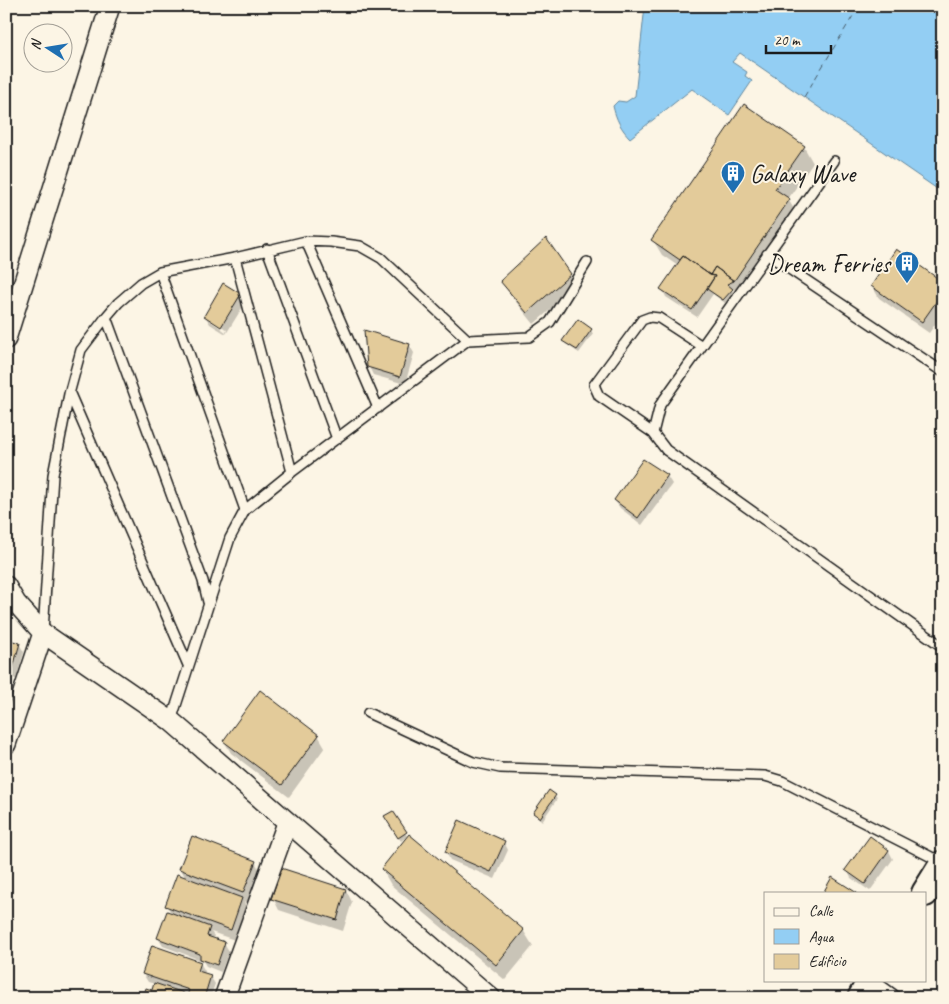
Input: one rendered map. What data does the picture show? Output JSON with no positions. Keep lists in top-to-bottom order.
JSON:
{
  "places": {
    "building": ["Galaxy Wave", "Dream Ferries"]
  },
  "legend": ["Calle", "Agua", "Edificio"],
  "scale_bar": "20 m",
  "north": "left"
}
